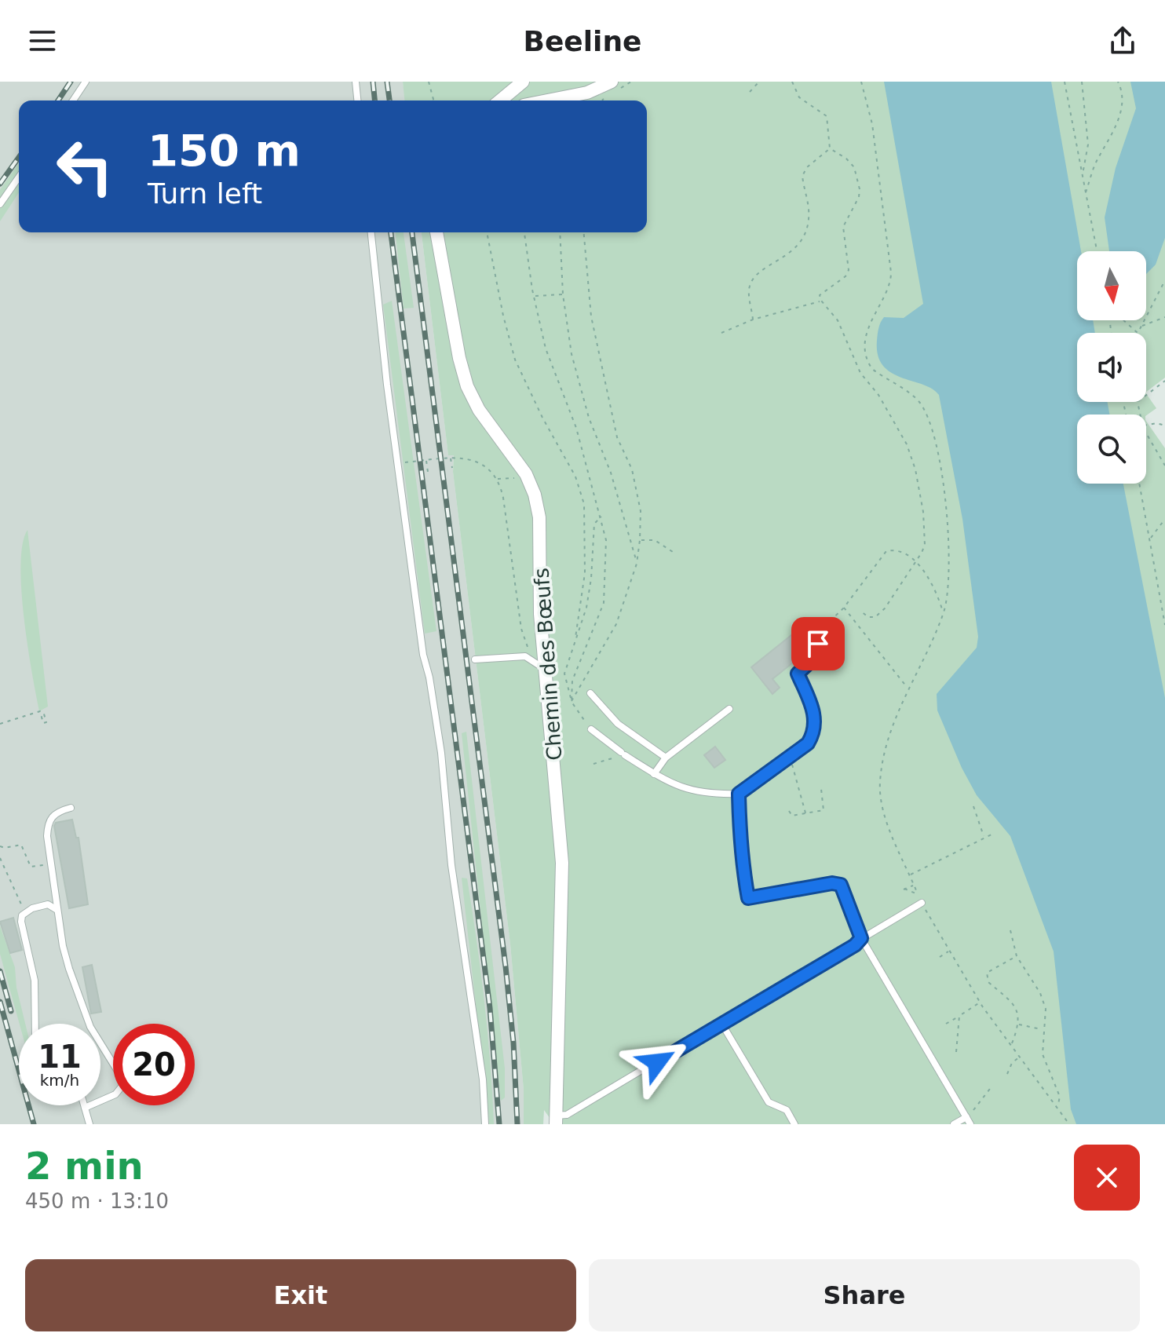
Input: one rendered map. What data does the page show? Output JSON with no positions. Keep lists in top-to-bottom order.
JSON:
{
  "streets": {
    "street": ["Chemin des Bœufs"]
  },
  "north": "bottom",
  "page": {
    "header": "Beeline",
    "turn": ["150 m", "Turn left"],
    "speed": "11 km/h",
    "limit": "20",
    "heading": ["2 min", "450 m · 13:10"],
    "buttons": ["Exit", "Share"]
  }
}
